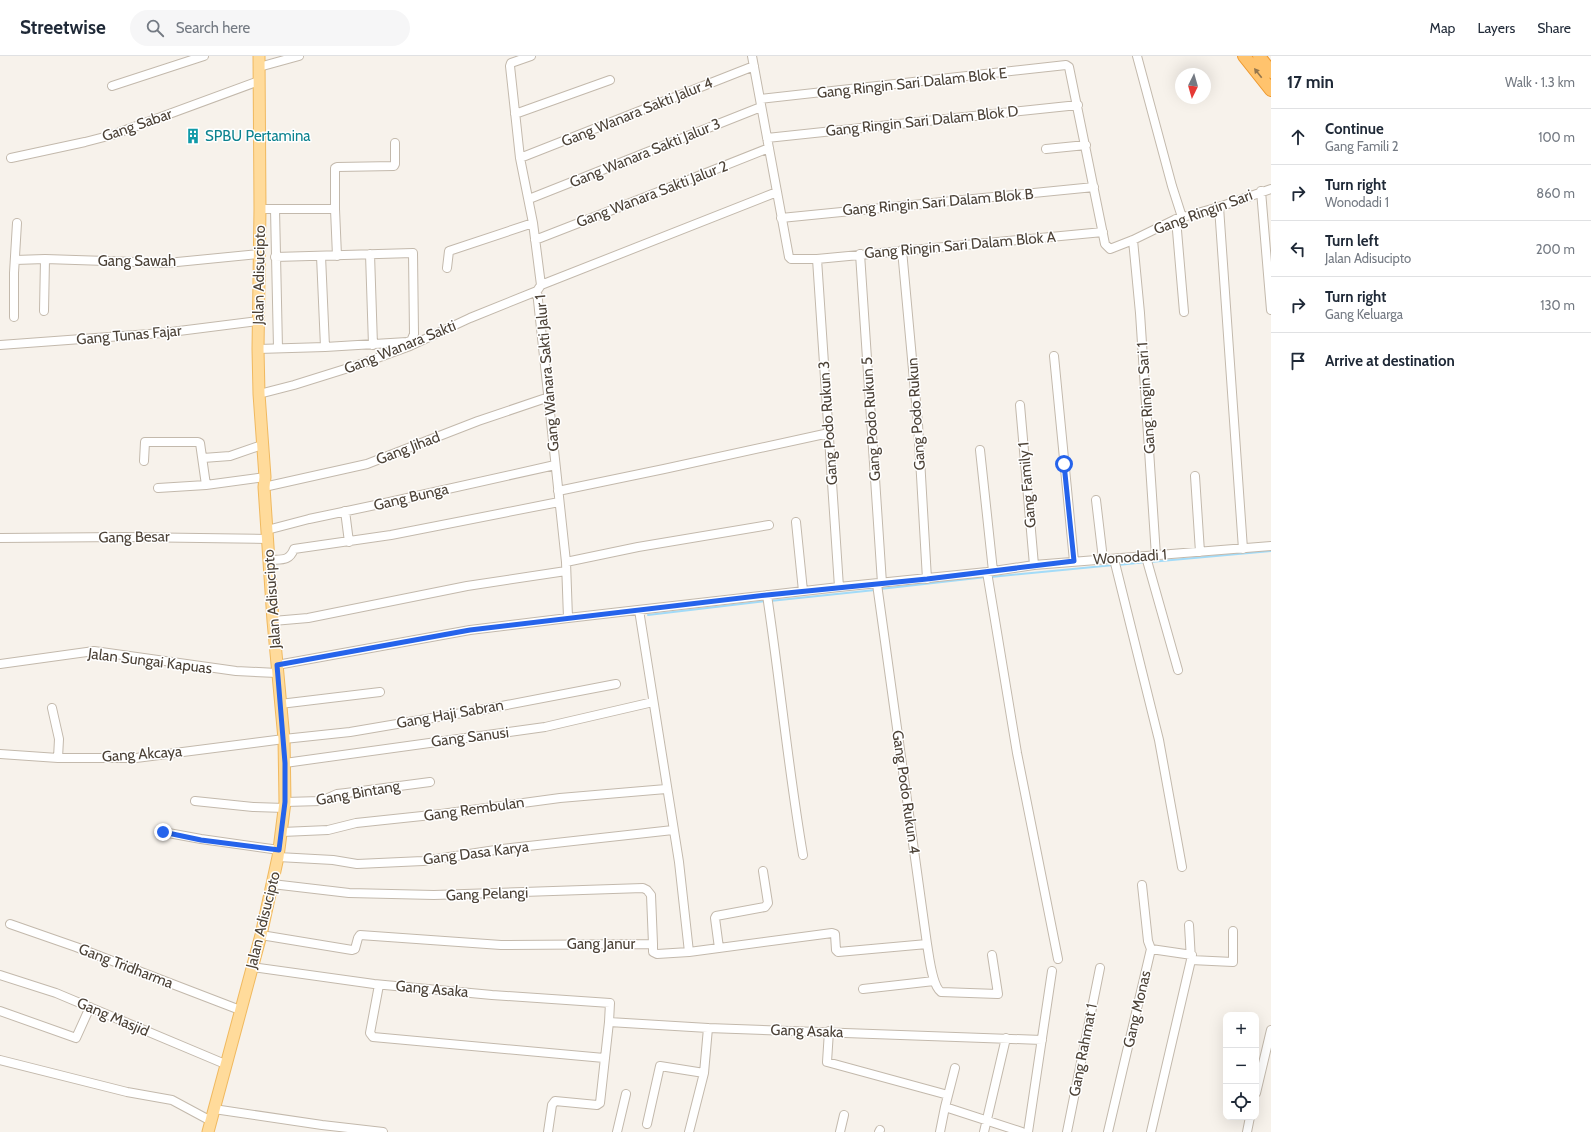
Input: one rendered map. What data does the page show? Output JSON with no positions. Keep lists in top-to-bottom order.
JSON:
{
  "streets": {
    "main road": ["Jalan Adisucipto"],
    "street": [
      "Gang Ringin Sari Dalam Blok E",
      "Gang Wanara Sakti Jalur 4",
      "Gang Ringin Sari Dalam Blok D",
      "Gang Sabar",
      "Gang Wanara Sakti Jalur 3",
      "Gang Wanara Sakti Jalur 2",
      "Gang Ringin Sari Dalam Blok B",
      "Gang Ringin Sari",
      "Gang Ringin Sari Dalam Blok A",
      "Gang Sawah",
      "Gang Tunas Fajar",
      "Gang Wanara Sakti",
      "Gang Wanara Sakti Jalur 1",
      "Gang Ringin Sari 1",
      "Gang Podo Rukun",
      "Gang Podo Rukun 5",
      "Gang Podo Rukun 3",
      "Gang Jihad",
      "Gang Family 1",
      "Gang Bunga",
      "Gang Besar",
      "Wonodadi 1",
      "Jalan Sungai Kapuas",
      "Gang Haji Sabran",
      "Gang Sanusi",
      "Gang Akcaya",
      "Gang Podo Rukun 4",
      "Gang Bintang",
      "Gang Rembulan",
      "Gang Dasa Karya",
      "Gang Pelangi",
      "Gang Janur",
      "Gang Tridharma",
      "Gang Asaka",
      "Gang Monas",
      "Gang Masjid",
      "Gang Rahmat 1"
    ]
  },
  "crossings": [
    ["Gang Ringin Sari Dalam Blok E", "Gang Ringin Sari Dalam Blok D"],
    ["Gang Ringin Sari Dalam Blok E", "Gang Wanara Sakti Jalur 3"],
    ["Gang Sabar", "Jalan Adisucipto"],
    ["Gang Ringin Sari Dalam Blok B", "Gang Ringin Sari Dalam Blok A"],
    ["Gang Ringin Sari", "Gang Ringin Sari Dalam Blok A"],
    ["Gang Ringin Sari", "Gang Ringin Sari 1"],
    ["Gang Ringin Sari Dalam Blok A", "Gang Podo Rukun"],
    ["Gang Ringin Sari Dalam Blok A", "Gang Podo Rukun 5"],
    ["Gang Ringin Sari Dalam Blok A", "Gang Podo Rukun 3"],
    ["Gang Sawah", "Jalan Adisucipto"],
    ["Jalan Adisucipto", "Gang Tunas Fajar"],
    ["Jalan Adisucipto", "Gang Wanara Sakti"],
    ["Jalan Adisucipto", "Gang Jihad"],
    ["Jalan Adisucipto", "Gang Bunga"],
    ["Jalan Adisucipto", "Gang Besar"],
    ["Jalan Adisucipto", "Wonodadi 1"],
    ["Jalan Adisucipto", "Jalan Sungai Kapuas"],
    ["Jalan Adisucipto", "Gang Haji Sabran"],
    ["Jalan Adisucipto", "Gang Sanusi"],
    ["Jalan Adisucipto", "Gang Akcaya"],
    ["Jalan Adisucipto", "Gang Bintang"],
    ["Jalan Adisucipto", "Gang Rembulan"],
    ["Jalan Adisucipto", "Gang Dasa Karya"],
    ["Jalan Adisucipto", "Gang Pelangi"],
    ["Jalan Adisucipto", "Gang Janur"],
    ["Jalan Adisucipto", "Gang Tridharma"],
    ["Jalan Adisucipto", "Gang Asaka"],
    ["Jalan Adisucipto", "Gang Masjid"],
    ["Gang Wanara Sakti", "Gang Wanara Sakti Jalur 1"],
    ["Gang Wanara Sakti Jalur 1", "Gang Jihad"],
    ["Gang Wanara Sakti Jalur 1", "Gang Bunga"],
    ["Gang Wanara Sakti Jalur 1", "Wonodadi 1"],
    ["Gang Ringin Sari 1", "Wonodadi 1"],
    ["Gang Podo Rukun", "Wonodadi 1"],
    ["Gang Podo Rukun 5", "Wonodadi 1"],
    ["Gang Podo Rukun 5", "Gang Podo Rukun 4"],
    ["Gang Podo Rukun 3", "Wonodadi 1"],
    ["Gang Family 1", "Wonodadi 1"],
    ["Gang Bunga", "Gang Besar"],
    ["Wonodadi 1", "Jalan Sungai Kapuas"],
    ["Wonodadi 1", "Gang Podo Rukun 4"],
    ["Gang Haji Sabran", "Gang Akcaya"],
    ["Gang Podo Rukun 4", "Gang Janur"],
    ["Gang Pelangi", "Gang Janur"]
  ],
  "places": {
    "building": ["SPBU Pertamina"]
  },
  "north": "bottom",
  "page": {
    "header": "Streetwise",
    "search": "Search here",
    "nav": ["Map", "Layers", "Share"],
    "heading": ["17 min", "Walk · 1.3 km"],
    "list": [
      ["Continue", "Gang Famili 2", "100 m"],
      ["Turn right", "Wonodadi 1", "860 m"],
      ["Turn left", "Jalan Adisucipto", "200 m"],
      ["Turn right", "Gang Keluarga", "130 m"],
      "Arrive at destination"
    ],
    "map_buttons": ["+", "−"]
  }
}
